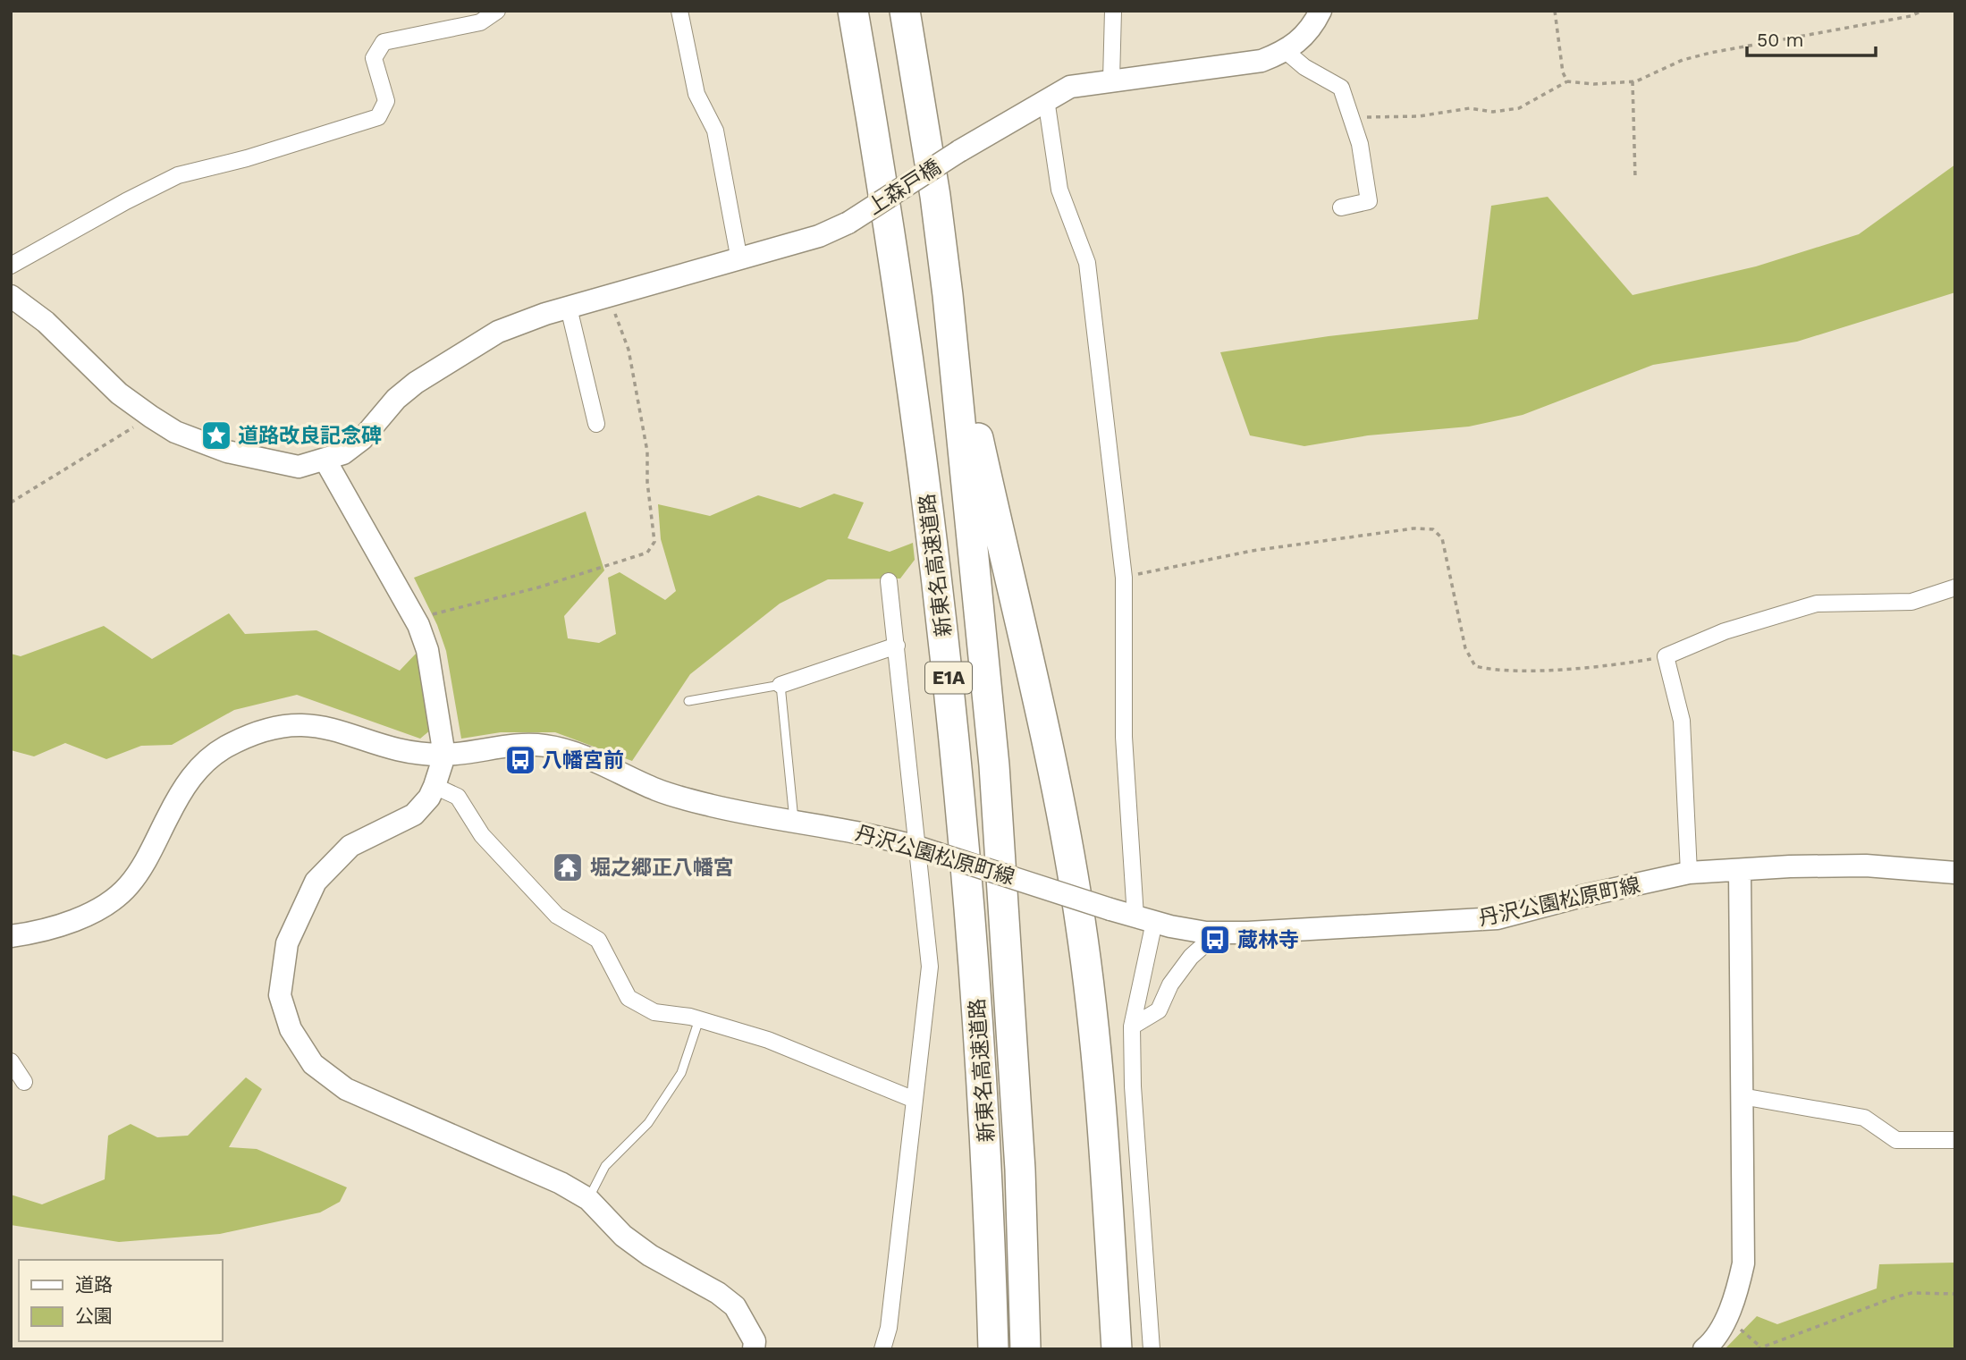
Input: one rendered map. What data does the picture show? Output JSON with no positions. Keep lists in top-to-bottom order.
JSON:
{
  "streets": {
    "highway": ["新東名高速道路", "E1A"],
    "street": ["上森戸橋", "丹沢公園松原町線"]
  },
  "places": {
    "place": ["道路改良記念碑"],
    "bus stop": ["八幡宮前", "蔵林寺"],
    "temple": ["堀之郷正八幡宮"]
  },
  "legend": ["道路", "公園"],
  "scale_bar": "50 m"
}
